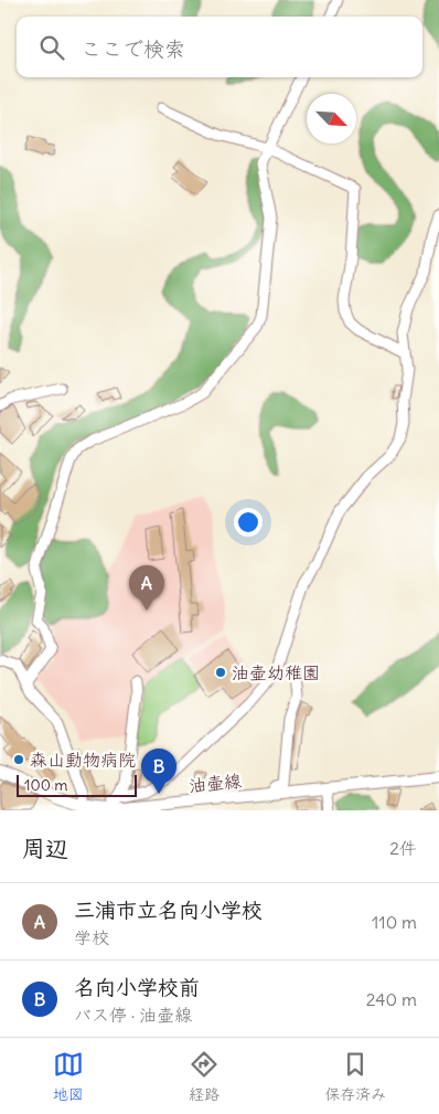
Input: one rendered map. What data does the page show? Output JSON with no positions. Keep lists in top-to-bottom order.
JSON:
{
  "streets": {
    "main road": ["油壷線"]
  },
  "places": ["油壷幼稚園", "森山動物病院"],
  "scale_bar": "100 m",
  "north": "bottom right",
  "page": {
    "search": "ここで検索",
    "pins": ["A", "B"],
    "scale": "100 m",
    "heading": ["周辺", "2件"],
    "list": [
      {
        "mark": "A",
        "name": "三浦市立名向小学校",
        "note": "学校",
        "value": "110 m"
      },
      {
        "mark": "B",
        "name": "名向小学校前",
        "note": "バス停 · 油壷線",
        "value": "240 m"
      }
    ],
    "nav": ["地図", "経路", "保存済み"]
  }
}
